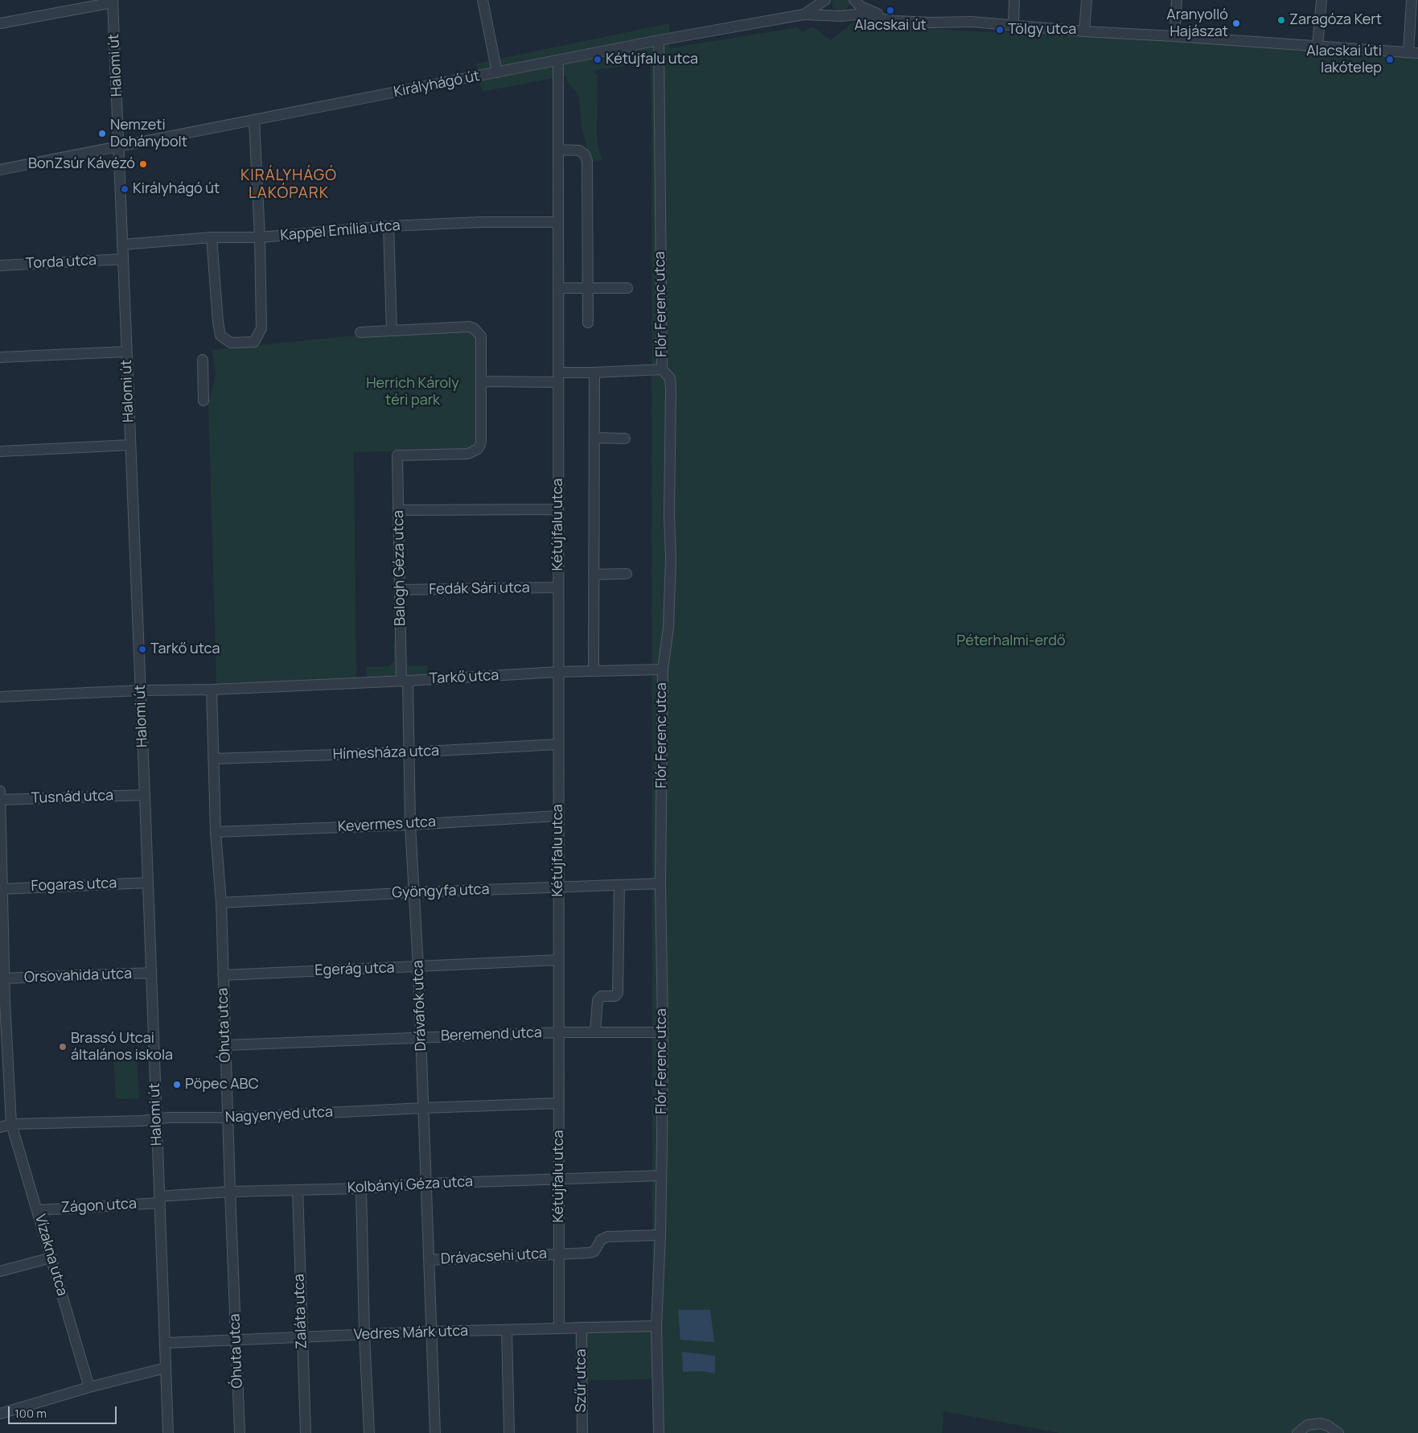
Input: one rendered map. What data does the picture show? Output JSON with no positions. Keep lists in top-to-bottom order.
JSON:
{
  "streets": {
    "street": [
      "Halomi út",
      "Királyhágó út",
      "Kappel Emília utca",
      "Torda utca",
      "Flór Ferenc utca",
      "Kétújfalu utca",
      "Balogh Géza utca",
      "Fedák Sári utca",
      "Tarkő utca",
      "Hímesháza utca",
      "Tusnád utca",
      "Kevermes utca",
      "Fogaras utca",
      "Gyöngyfa utca",
      "Egerág utca",
      "Orsovahida utca",
      "Drávafok utca",
      "Óhuta utca",
      "Beremend utca",
      "Nagyenyed utca",
      "Kolbányi Géza utca",
      "Zágon utca",
      "Vízakna utca",
      "Drávacsehi utca",
      "Zaláta utca",
      "Vedres Márk utca",
      "Szűr utca"
    ]
  },
  "crossings": [
    ["Halomi út", "Királyhágó út"],
    ["Halomi út", "Kappel Emília utca"],
    ["Halomi út", "Torda utca"],
    ["Halomi út", "Tarkő utca"],
    ["Halomi út", "Tusnád utca"],
    ["Halomi út", "Fogaras utca"],
    ["Halomi út", "Orsovahida utca"],
    ["Halomi út", "Nagyenyed utca"],
    ["Halomi út", "Kolbányi Géza utca"],
    ["Halomi út", "Zágon utca"],
    ["Halomi út", "Vedres Márk utca"],
    ["Királyhágó út", "Flór Ferenc utca"],
    ["Királyhágó út", "Kétújfalu utca"],
    ["Kappel Emília utca", "Kétújfalu utca"],
    ["Flór Ferenc utca", "Tarkő utca"],
    ["Flór Ferenc utca", "Gyöngyfa utca"],
    ["Flór Ferenc utca", "Beremend utca"],
    ["Flór Ferenc utca", "Kolbányi Géza utca"],
    ["Flór Ferenc utca", "Drávacsehi utca"],
    ["Flór Ferenc utca", "Vedres Márk utca"],
    ["Kétújfalu utca", "Fedák Sári utca"],
    ["Kétújfalu utca", "Tarkő utca"],
    ["Kétújfalu utca", "Hímesháza utca"],
    ["Kétújfalu utca", "Kevermes utca"],
    ["Kétújfalu utca", "Gyöngyfa utca"],
    ["Kétújfalu utca", "Egerág utca"],
    ["Kétújfalu utca", "Beremend utca"],
    ["Kétújfalu utca", "Nagyenyed utca"],
    ["Kétújfalu utca", "Kolbányi Géza utca"],
    ["Kétújfalu utca", "Drávacsehi utca"],
    ["Kétújfalu utca", "Vedres Márk utca"],
    ["Balogh Géza utca", "Fedák Sári utca"],
    ["Balogh Géza utca", "Tarkő utca"],
    ["Balogh Géza utca", "Drávafok utca"],
    ["Tarkő utca", "Drávafok utca"],
    ["Tarkő utca", "Óhuta utca"],
    ["Hímesháza utca", "Drávafok utca"],
    ["Hímesháza utca", "Óhuta utca"],
    ["Tusnád utca", "Vízakna utca"],
    ["Kevermes utca", "Drávafok utca"],
    ["Kevermes utca", "Óhuta utca"],
    ["Fogaras utca", "Vízakna utca"],
    ["Gyöngyfa utca", "Drávafok utca"],
    ["Gyöngyfa utca", "Óhuta utca"],
    ["Egerág utca", "Drávafok utca"],
    ["Egerág utca", "Óhuta utca"],
    ["Orsovahida utca", "Vízakna utca"],
    ["Drávafok utca", "Beremend utca"],
    ["Drávafok utca", "Nagyenyed utca"],
    ["Drávafok utca", "Kolbányi Géza utca"],
    ["Drávafok utca", "Drávacsehi utca"],
    ["Drávafok utca", "Vedres Márk utca"],
    ["Óhuta utca", "Beremend utca"],
    ["Óhuta utca", "Nagyenyed utca"],
    ["Óhuta utca", "Kolbányi Géza utca"],
    ["Óhuta utca", "Vedres Márk utca"],
    ["Nagyenyed utca", "Vízakna utca"],
    ["Kolbányi Géza utca", "Zágon utca"],
    ["Kolbányi Géza utca", "Zaláta utca"],
    ["Zágon utca", "Vízakna utca"],
    ["Zaláta utca", "Vedres Márk utca"],
    ["Vedres Márk utca", "Szűr utca"]
  ],
  "districts": ["KIRÁLYHÁGÓ LAKÓPARK"],
  "parks": ["Herrich Károly téri park", "Péterhalmi-erdő"],
  "places": [
    "Alacskai út",
    "Zaragóza Kert",
    "Aranyolló Hajászat",
    "Tölgy utca",
    "Kétújfalu utca",
    "Alacskai úti lakótelep",
    "Nemzeti Dohánybolt",
    "BonZsúr Kávézó",
    "Királyhágó út",
    "Tarkő utca",
    "Brassó Utcai általános iskola",
    "Pöpec ABC"
  ],
  "scale_bar": "100 m"
}
